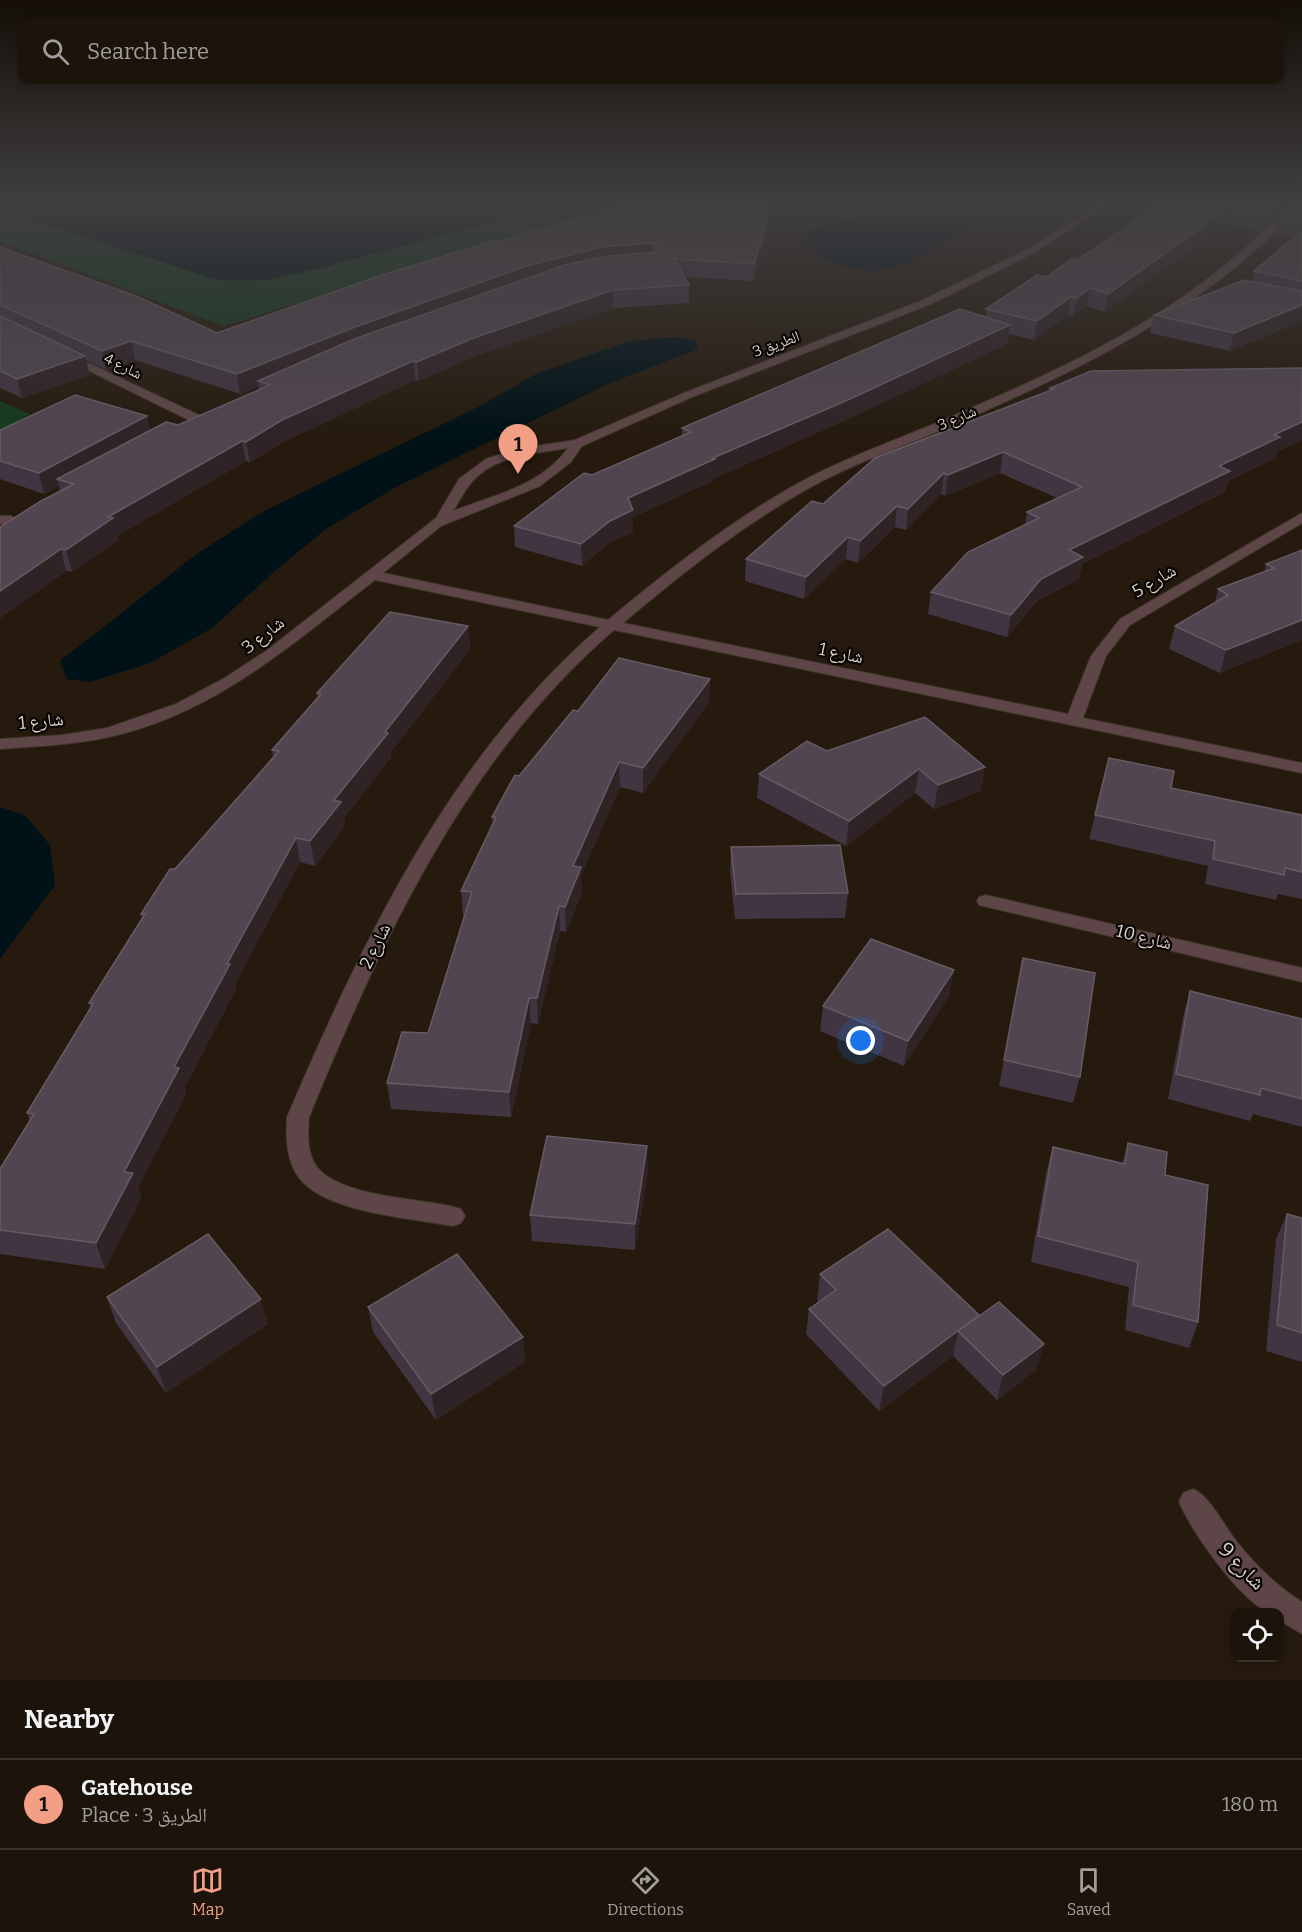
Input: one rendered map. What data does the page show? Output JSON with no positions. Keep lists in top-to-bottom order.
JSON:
{
  "streets": {
    "street": [
      "3 الطريق",
      "شارع 4",
      "شارع 3",
      "شارع 5",
      "شارع 1",
      "شارع 10",
      "شارع 2",
      "شارع 9"
    ]
  },
  "crossings": [
    ["3 الطريق", "شارع 3"],
    ["شارع 3", "شارع 1"],
    ["شارع 3", "شارع 2"],
    ["شارع 5", "شارع 1"],
    ["شارع 1", "شارع 2"]
  ],
  "page": {
    "search": "Search here",
    "pins": "1",
    "heading": "Nearby",
    "list": [
      {
        "mark": "1",
        "name": "Gatehouse",
        "note": "Place · 3 الطريق",
        "value": "180 m"
      }
    ],
    "nav": ["Map", "Directions", "Saved"]
  }
}
